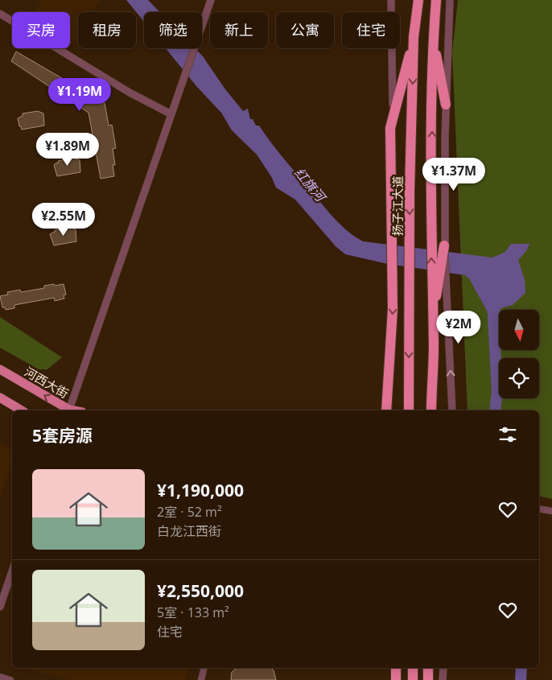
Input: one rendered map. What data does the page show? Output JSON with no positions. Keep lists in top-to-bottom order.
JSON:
{
  "streets": {
    "highway": ["扬子江大道"],
    "main road": ["河西大街"]
  },
  "water": ["红旗河"],
  "north": "bottom",
  "page": {
    "chip": [
      "买房",
      "租房",
      "筛选",
      "新上",
      "公寓",
      "住宅"
    ],
    "price": [
      "¥1.19M",
      "¥1.89M",
      "¥1.37M",
      "¥2.55M",
      "¥2M"
    ],
    "heading": "5套房源",
    "list": [
      {
        "name": "¥1,190,000",
        "note": "2室 · 52 m² · 白龙江西街"
      },
      {
        "name": "¥2,550,000",
        "note": "5室 · 133 m² · 住宅"
      }
    ]
  }
}
